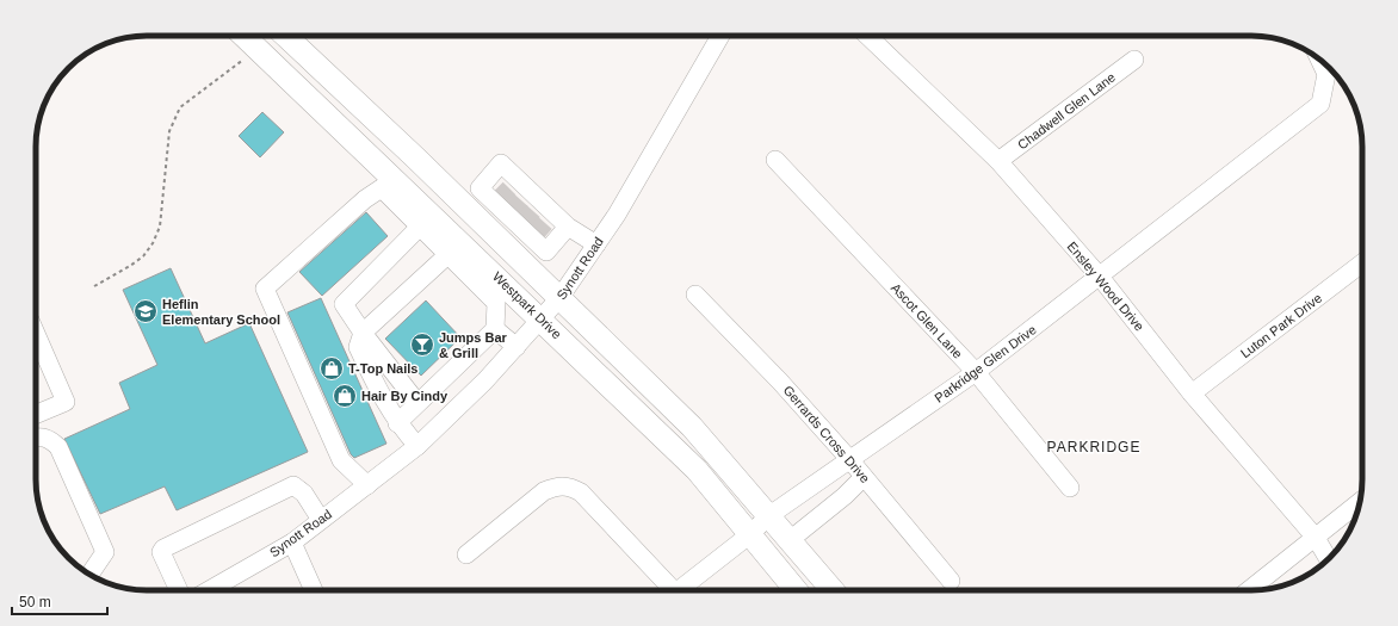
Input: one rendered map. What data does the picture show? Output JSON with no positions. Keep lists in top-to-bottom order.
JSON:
{
  "streets": {
    "main road": ["Westpark Drive"],
    "street": [
      "Chadwell Glen Lane",
      "Synott Road",
      "Ensley Wood Drive",
      "Ascot Glen Lane",
      "Luton Park Drive",
      "Parkridge Glen Drive",
      "Gerrards Cross Drive"
    ]
  },
  "crossings": [
    ["Chadwell Glen Lane", "Ensley Wood Drive"],
    ["Synott Road", "Westpark Drive"],
    ["Ensley Wood Drive", "Luton Park Drive"],
    ["Ensley Wood Drive", "Parkridge Glen Drive"],
    ["Westpark Drive", "Parkridge Glen Drive"],
    ["Ascot Glen Lane", "Parkridge Glen Drive"],
    ["Parkridge Glen Drive", "Gerrards Cross Drive"]
  ],
  "districts": ["PARKRIDGE"],
  "places": {
    "school or university": ["Heflin Elementary School"],
    "bar": ["Jumps Bar & Grill"],
    "shop": ["T-Top Nails", "Hair By Cindy"]
  },
  "scale_bar": "50 m"
}
